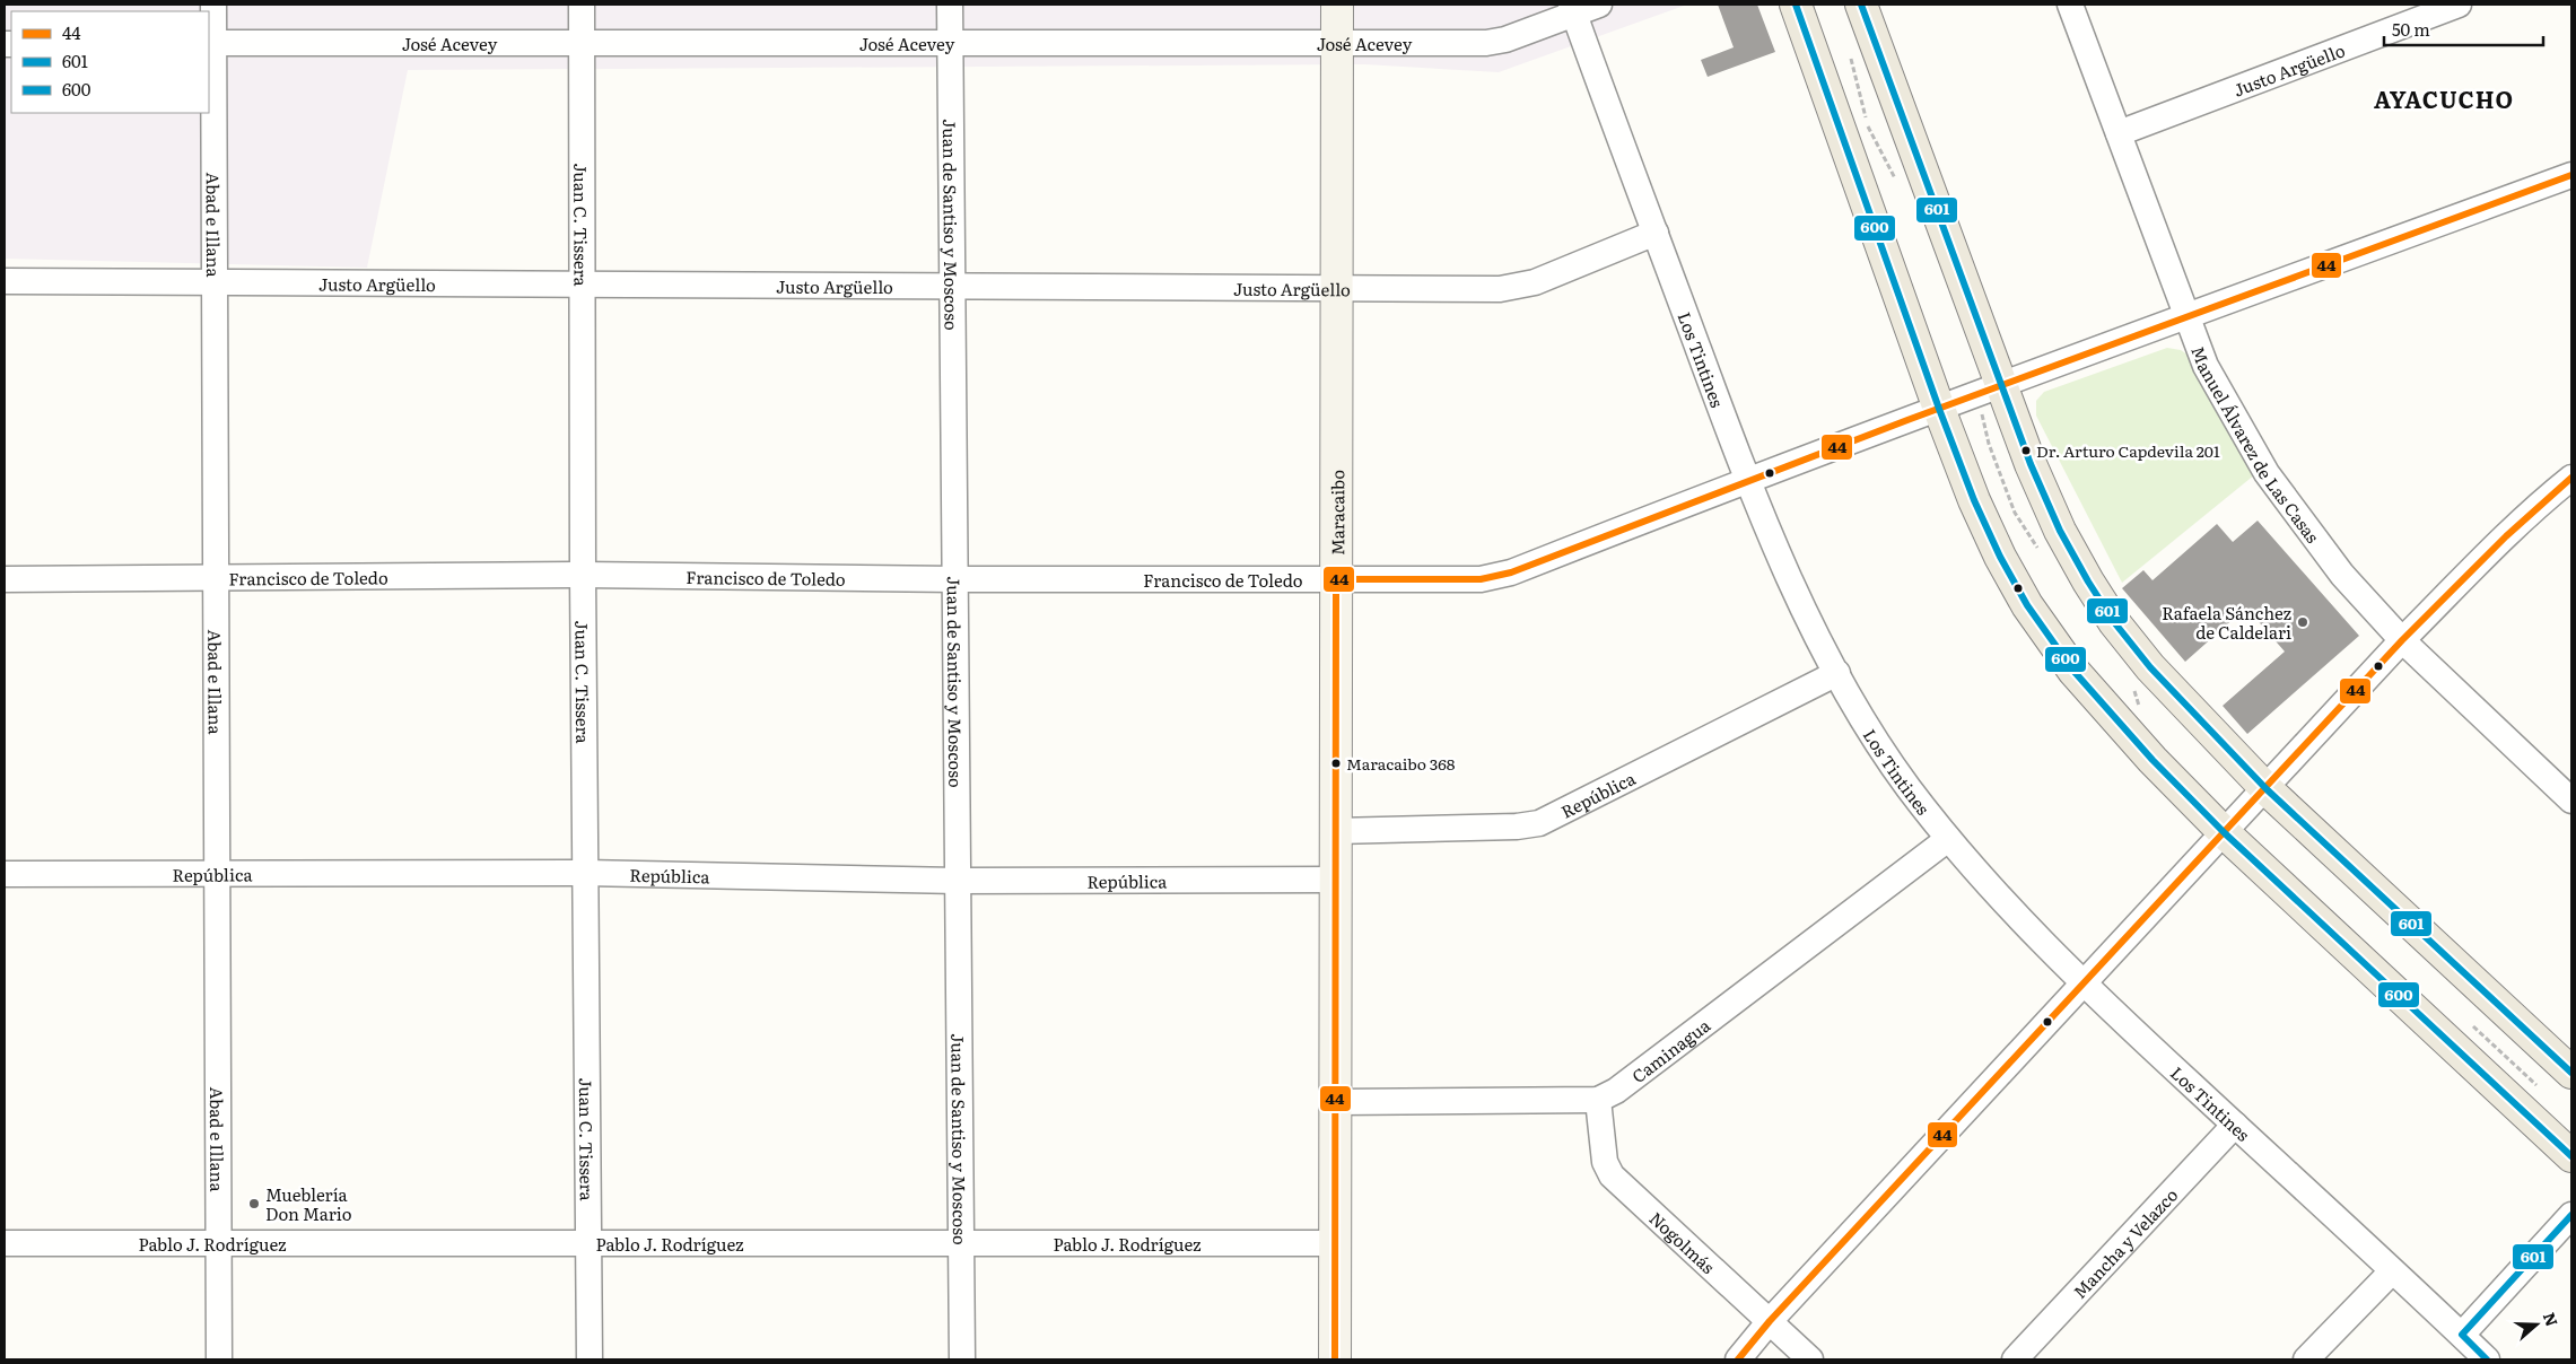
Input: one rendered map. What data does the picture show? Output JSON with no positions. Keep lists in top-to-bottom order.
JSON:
{
  "streets": {
    "main road": ["Maracaibo"],
    "street": [
      "José Acevey",
      "Justo Argüello",
      "Abad e Illana",
      "Juan C. Tissera",
      "Juan de Santiso y Moscoso",
      "Los Tintines",
      "Manuel Álvarez de Las Casas",
      "Francisco de Toledo",
      "República",
      "Caminagua",
      "Nogolmás",
      "Pablo J. Rodríguez",
      "Mancha y Velazco"
    ]
  },
  "crossings": [
    ["José Acevey", "Abad e Illana"],
    ["José Acevey", "Juan C. Tissera"],
    ["José Acevey", "Juan de Santiso y Moscoso"],
    ["José Acevey", "Los Tintines"],
    ["José Acevey", "Maracaibo"],
    ["Justo Argüello", "Abad e Illana"],
    ["Justo Argüello", "Juan C. Tissera"],
    ["Justo Argüello", "Juan de Santiso y Moscoso"],
    ["Justo Argüello", "Los Tintines"],
    ["Justo Argüello", "Manuel Álvarez de Las Casas"],
    ["Justo Argüello", "Maracaibo"],
    ["Abad e Illana", "Francisco de Toledo"],
    ["Abad e Illana", "República"],
    ["Abad e Illana", "Pablo J. Rodríguez"],
    ["Juan C. Tissera", "Francisco de Toledo"],
    ["Juan C. Tissera", "República"],
    ["Juan C. Tissera", "Pablo J. Rodríguez"],
    ["Juan de Santiso y Moscoso", "Francisco de Toledo"],
    ["Juan de Santiso y Moscoso", "República"],
    ["Juan de Santiso y Moscoso", "Pablo J. Rodríguez"],
    ["Los Tintines", "Francisco de Toledo"],
    ["Los Tintines", "República"],
    ["Los Tintines", "Caminagua"],
    ["Los Tintines", "Mancha y Velazco"],
    ["Manuel Álvarez de Las Casas", "Francisco de Toledo"],
    ["Maracaibo", "Francisco de Toledo"],
    ["Maracaibo", "República"],
    ["Maracaibo", "Caminagua"],
    ["Maracaibo", "Pablo J. Rodríguez"],
    ["Caminagua", "Nogolmás"]
  ],
  "districts": ["AYACUCHO"],
  "places": [
    "Dr. Arturo Capdevila 201",
    "Rafaela Sánchez de Caldelari",
    "Maracaibo 368",
    "Mueblería Don Mario"
  ],
  "lines": ["transit line 601", "transit line 600", "transit line 44"],
  "legend": ["44", "601", "600"],
  "scale_bar": "50 m",
  "north": "right"
}
